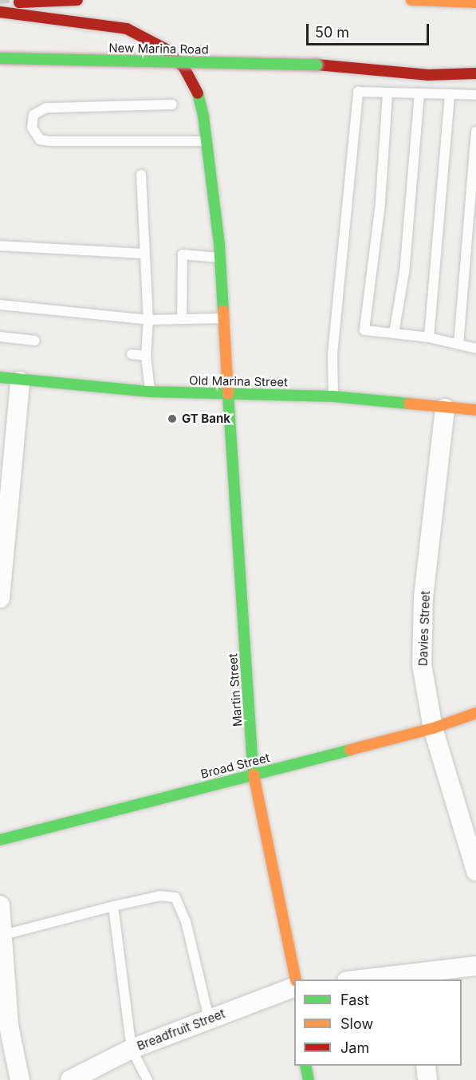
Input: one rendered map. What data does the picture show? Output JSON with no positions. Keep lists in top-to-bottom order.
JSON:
{
  "streets": {
    "main road": [
      "New Marina Road",
      "Old Marina Street",
      "Martin Street",
      "Broad Street"
    ],
    "street": ["Davies Street", "Breadfruit Street"]
  },
  "crossings": [
    ["Old Marina Street", "Davies Street"],
    ["Old Marina Street", "Martin Street"],
    ["Davies Street", "Broad Street"],
    ["Martin Street", "Broad Street"]
  ],
  "places": ["GT Bank"],
  "legend": ["Fast", "Slow", "Jam"],
  "scale_bar": "50 m"
}
